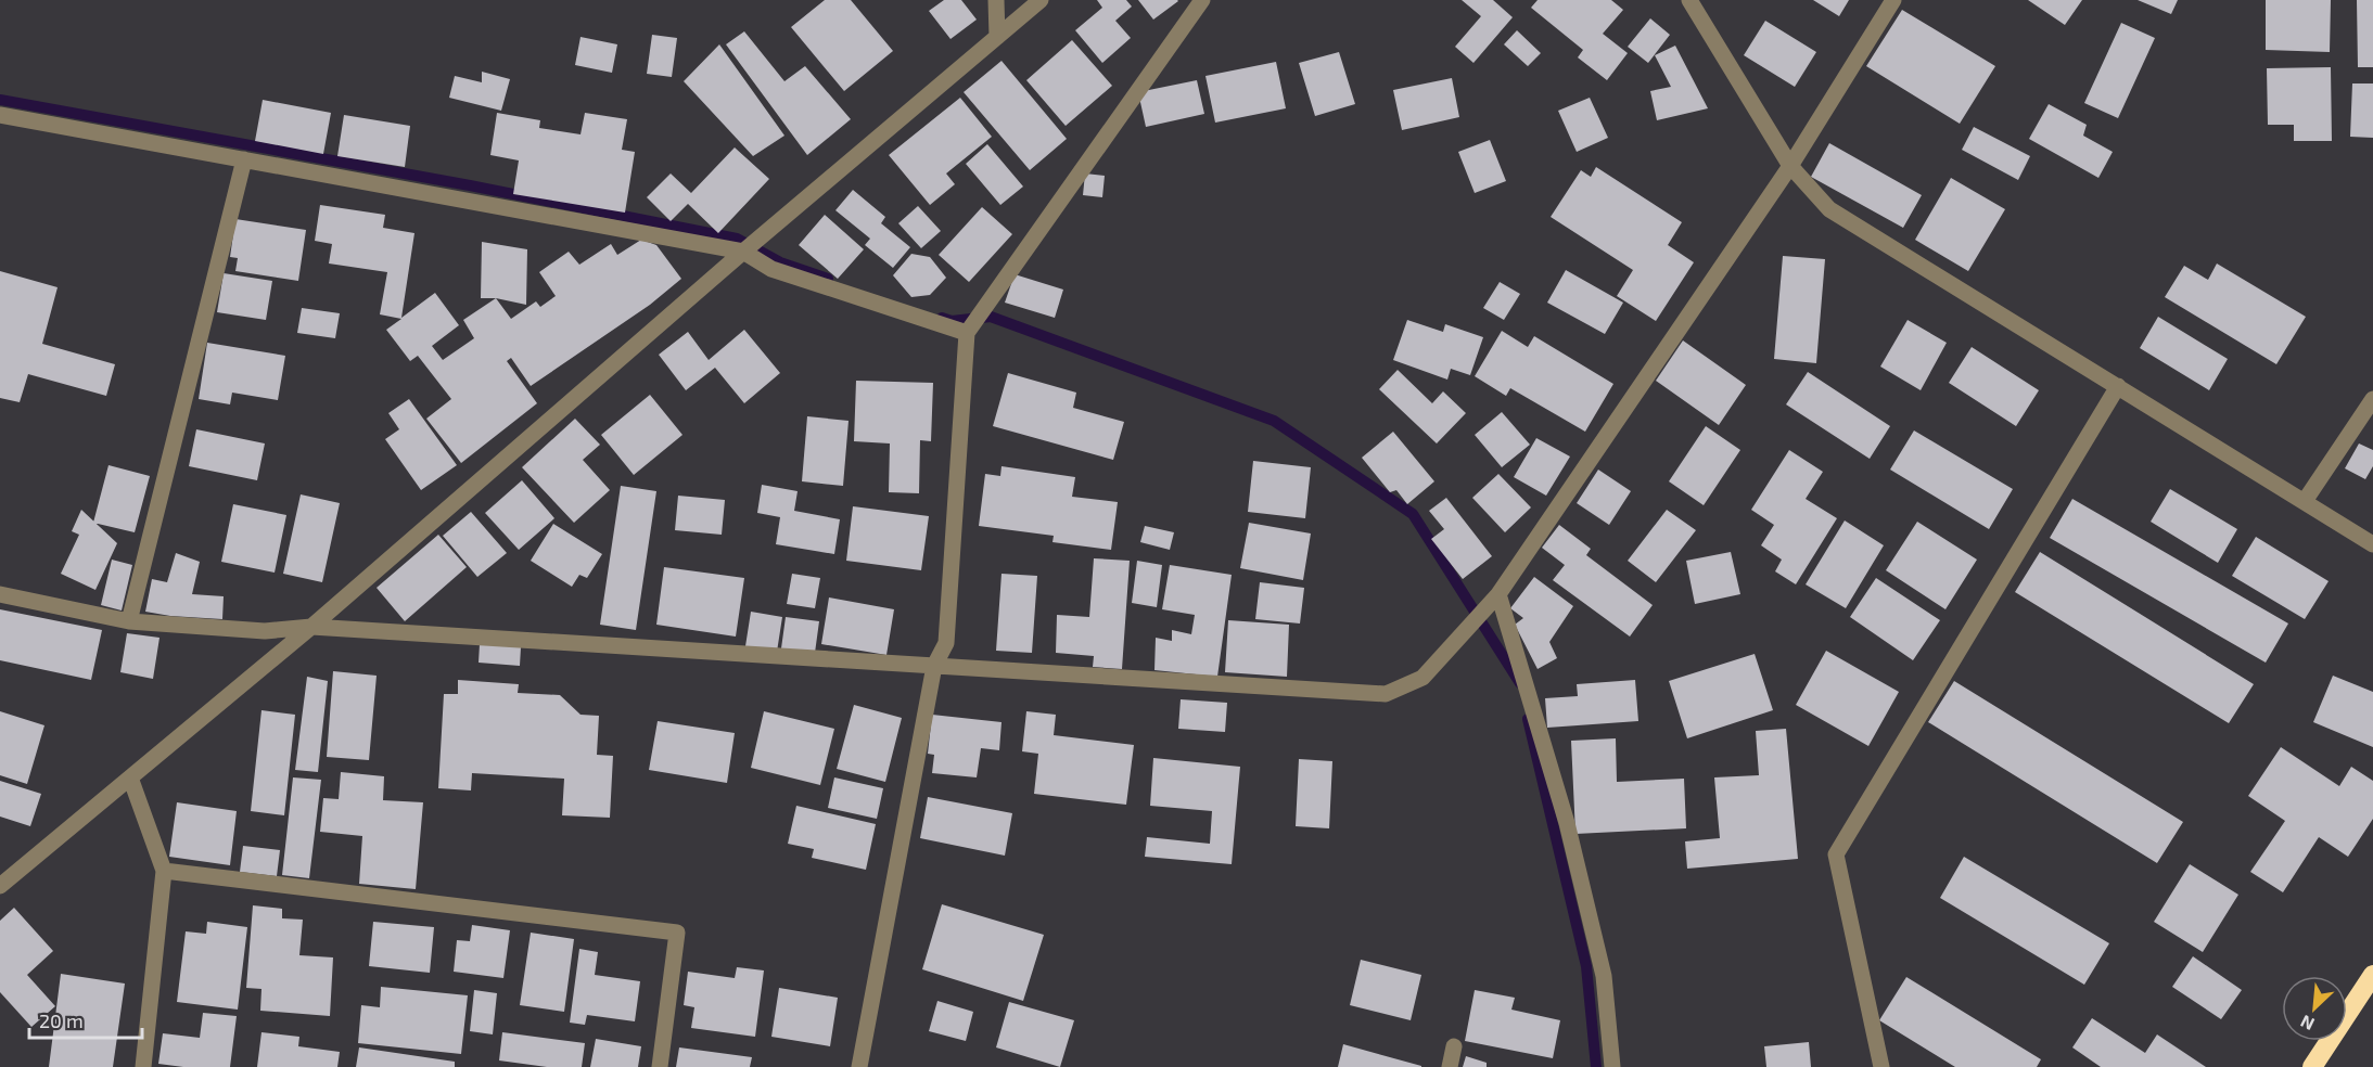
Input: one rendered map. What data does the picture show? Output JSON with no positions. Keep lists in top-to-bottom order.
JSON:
{
  "scale_bar": "20 m",
  "north": "bottom left"
}
